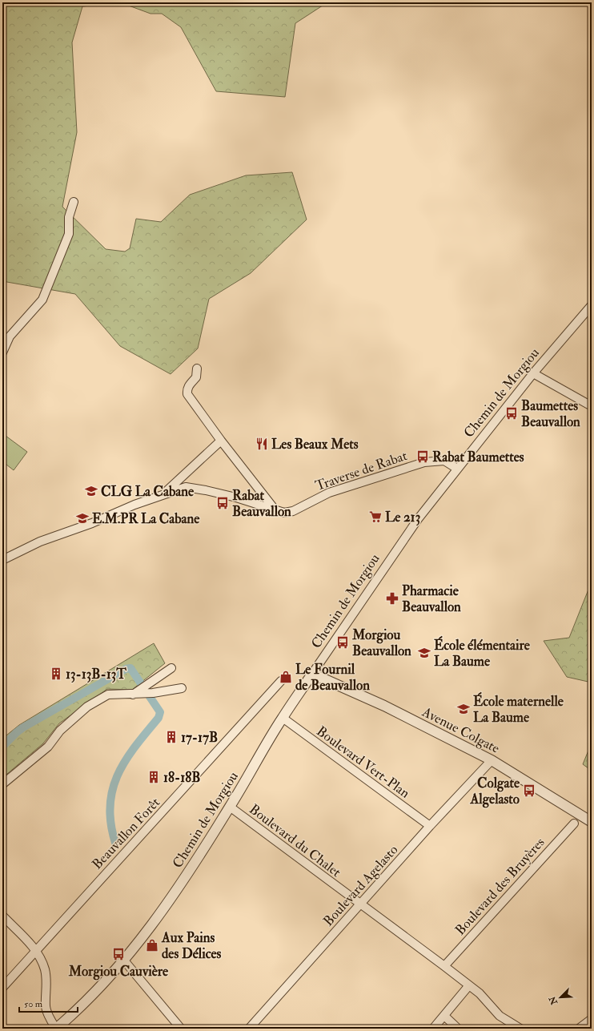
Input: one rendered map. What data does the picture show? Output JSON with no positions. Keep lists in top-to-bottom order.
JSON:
{
  "streets": {
    "street": [
      "Chemin de Morgiou",
      "Traverse de Rabat",
      "Avenue Colgate",
      "Boulevard Vert-Plan",
      "Beauvallon Forêt",
      "Boulevard du Chalet",
      "Boulevard Agelasto",
      "Boulevard des Bruyères"
    ]
  },
  "crossings": [
    ["Chemin de Morgiou", "Traverse de Rabat"],
    ["Chemin de Morgiou", "Avenue Colgate"],
    ["Chemin de Morgiou", "Boulevard Vert-Plan"],
    ["Chemin de Morgiou", "Boulevard du Chalet"],
    ["Avenue Colgate", "Boulevard Agelasto"],
    ["Boulevard Vert-Plan", "Boulevard Agelasto"],
    ["Boulevard du Chalet", "Boulevard Agelasto"],
    ["Boulevard du Chalet", "Boulevard des Bruyères"]
  ],
  "places": {
    "bus stop": [
      "Baumettes Beauvallon",
      "Rabat Baumettes",
      "Rabat Beauvallon",
      "Morgiou Beauvallon",
      "Colgate Algelasto",
      "Morgiou Cauvière"
    ],
    "restaurant": ["Les Beaux Mets"],
    "school or university": [
      "CLG La Cabane",
      "E.M.PR La Cabane",
      "École élémentaire La Baume",
      "École maternelle La Baume"
    ],
    "supermarket": ["Le 213"],
    "pharmacy": ["Pharmacie Beauvallon"],
    "building": ["13-13B-13T", "17-17B", "18-18B"],
    "shop": ["Le Fournil de Beauvallon", "Aux Pains des Délices"]
  },
  "scale_bar": "50 m",
  "north": "bottom left"
}
